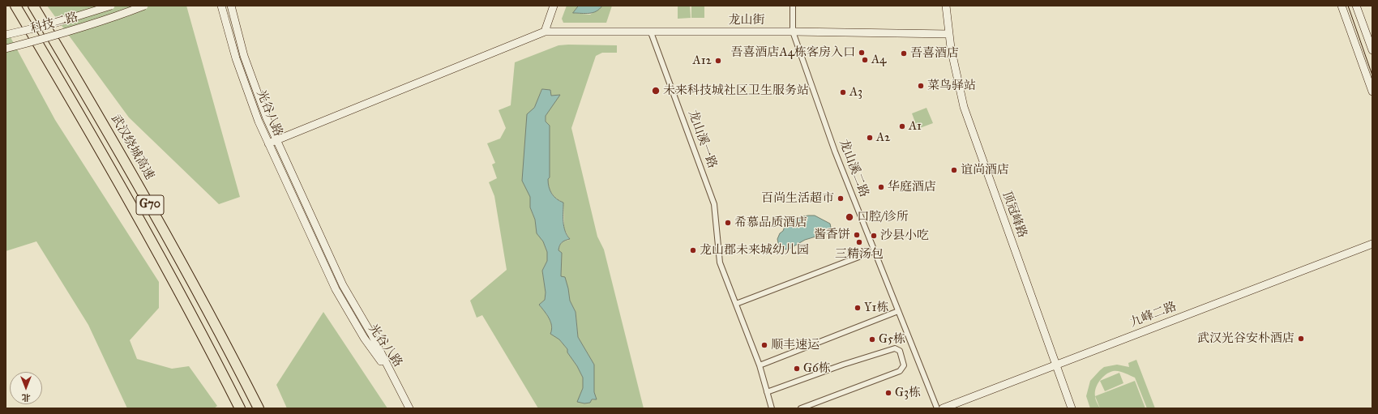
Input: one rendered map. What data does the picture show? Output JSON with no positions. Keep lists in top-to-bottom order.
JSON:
{
  "streets": {
    "highway": ["武汉绕城高速", "G70"],
    "street": [
      "龙山街",
      "科技二路",
      "光谷八路",
      "龙山溪一路",
      "龙山溪二路",
      "顶冠峰路",
      "九峰二路"
    ]
  },
  "crossings": [
    ["龙山街", "龙山溪一路"],
    ["龙山街", "龙山溪二路"],
    ["龙山街", "顶冠峰路"],
    ["顶冠峰路", "九峰二路"]
  ],
  "places": [
    "吾喜酒店A4栋客房入口",
    "吾喜酒店",
    "A4",
    "A12",
    "菜鸟驿站",
    "未来科技城社区卫生服务站",
    "A3",
    "A1",
    "A2",
    "谊尚酒店",
    "华庭酒店",
    "百尚生活超市",
    "口腔/诊所",
    "希慕品质酒店",
    "酱香饼",
    "沙县小吃",
    "三精汤包",
    "龙山郡未来城幼儿园",
    "Y1栋",
    "武汉光谷安朴酒店",
    "G5栋",
    "顺丰速运",
    "G6栋",
    "G3栋"
  ],
  "north": "bottom"
}
